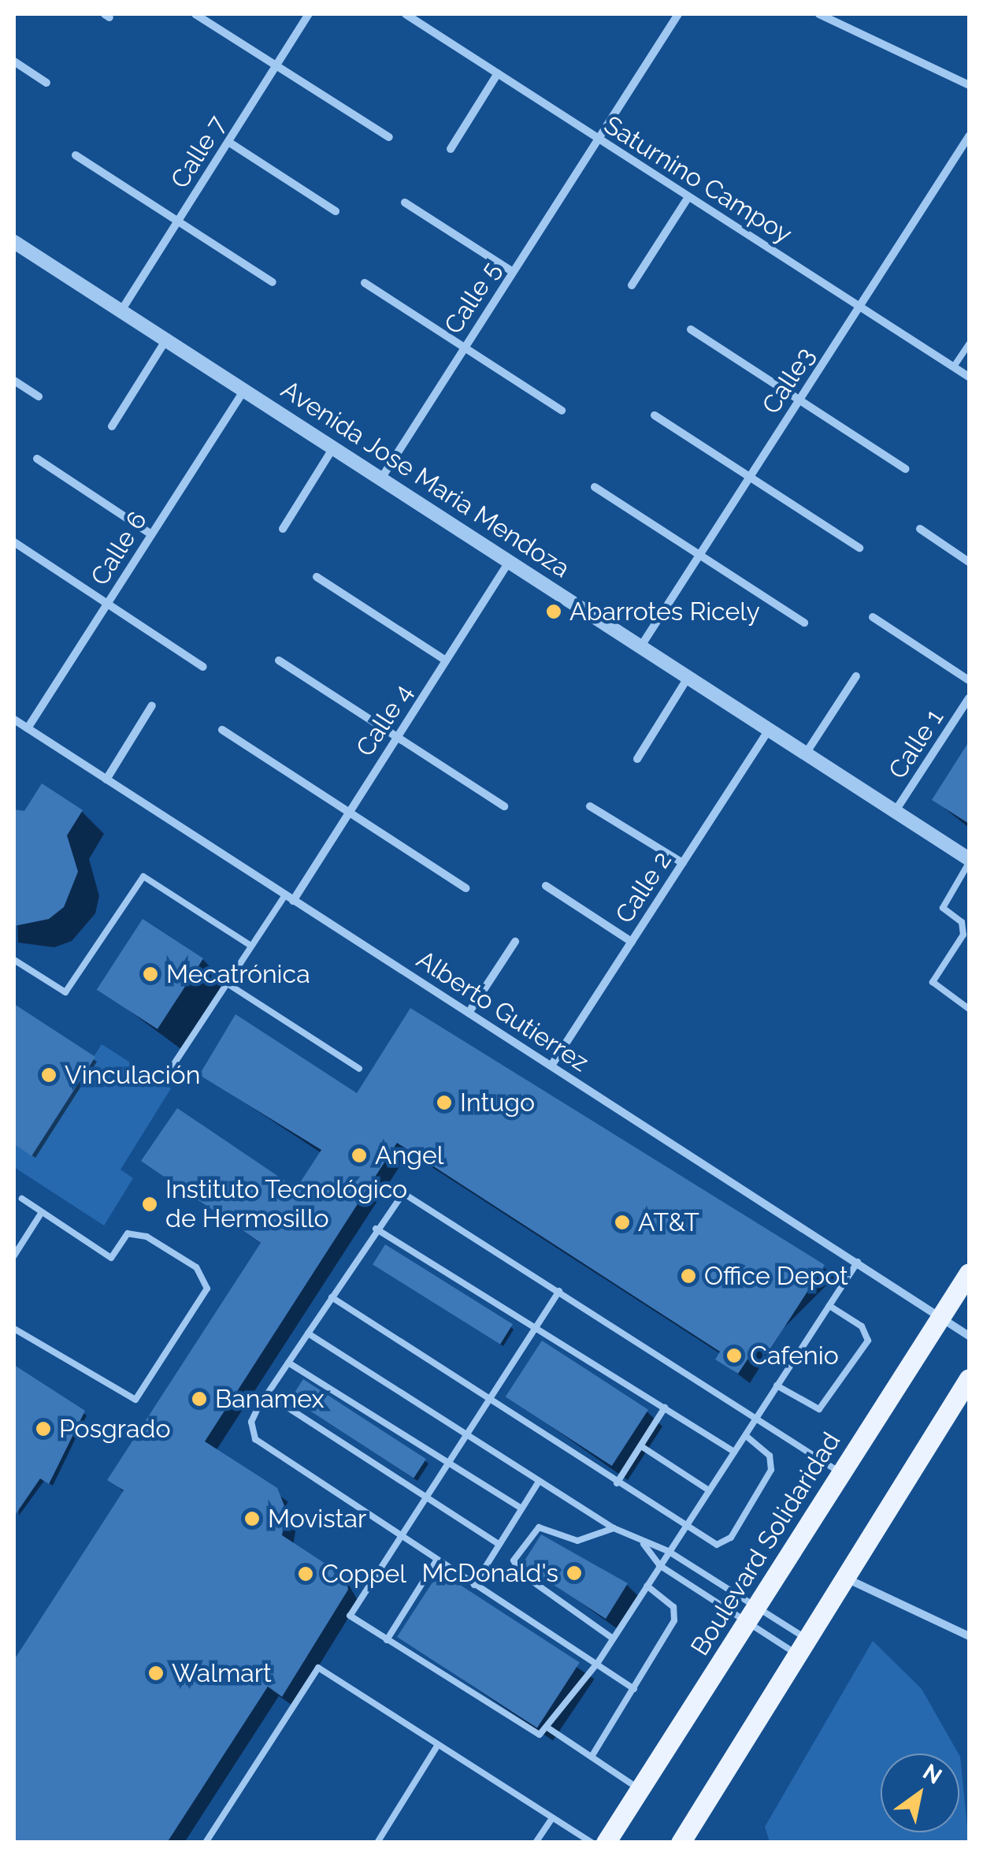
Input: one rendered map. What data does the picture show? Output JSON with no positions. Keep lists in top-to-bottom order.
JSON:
{
  "streets": {
    "main road": ["Boulevard Solidaridad"],
    "street": [
      "Calle 7",
      "Saturnino Campoy",
      "Calle 5",
      "Calle3",
      "Avenida Jose Maria Mendoza",
      "Calle 6",
      "Calle 4",
      "Calle 1",
      "Calle 2",
      "Alberto Gutierrez"
    ]
  },
  "crossings": [
    ["Calle 7", "Avenida Jose Maria Mendoza"],
    ["Saturnino Campoy", "Calle 5"],
    ["Saturnino Campoy", "Calle3"],
    ["Calle 5", "Avenida Jose Maria Mendoza"],
    ["Calle3", "Avenida Jose Maria Mendoza"],
    ["Avenida Jose Maria Mendoza", "Calle 6"],
    ["Avenida Jose Maria Mendoza", "Calle 4"],
    ["Avenida Jose Maria Mendoza", "Calle 1"],
    ["Avenida Jose Maria Mendoza", "Calle 2"],
    ["Calle 6", "Alberto Gutierrez"],
    ["Calle 4", "Alberto Gutierrez"],
    ["Calle 2", "Alberto Gutierrez"],
    ["Alberto Gutierrez", "Boulevard Solidaridad"]
  ],
  "places": [
    "Abarrotes Ricely",
    "Mecatrónica",
    "Vinculación",
    "Intugo",
    "Angel",
    "Instituto Tecnológico de Hermosillo",
    "AT&T",
    "Office Depot",
    "Cafenio",
    "Banamex",
    "Posgrado",
    "Movistar",
    "McDonald's",
    "Coppel",
    "Walmart"
  ],
  "north": "top right"
}
